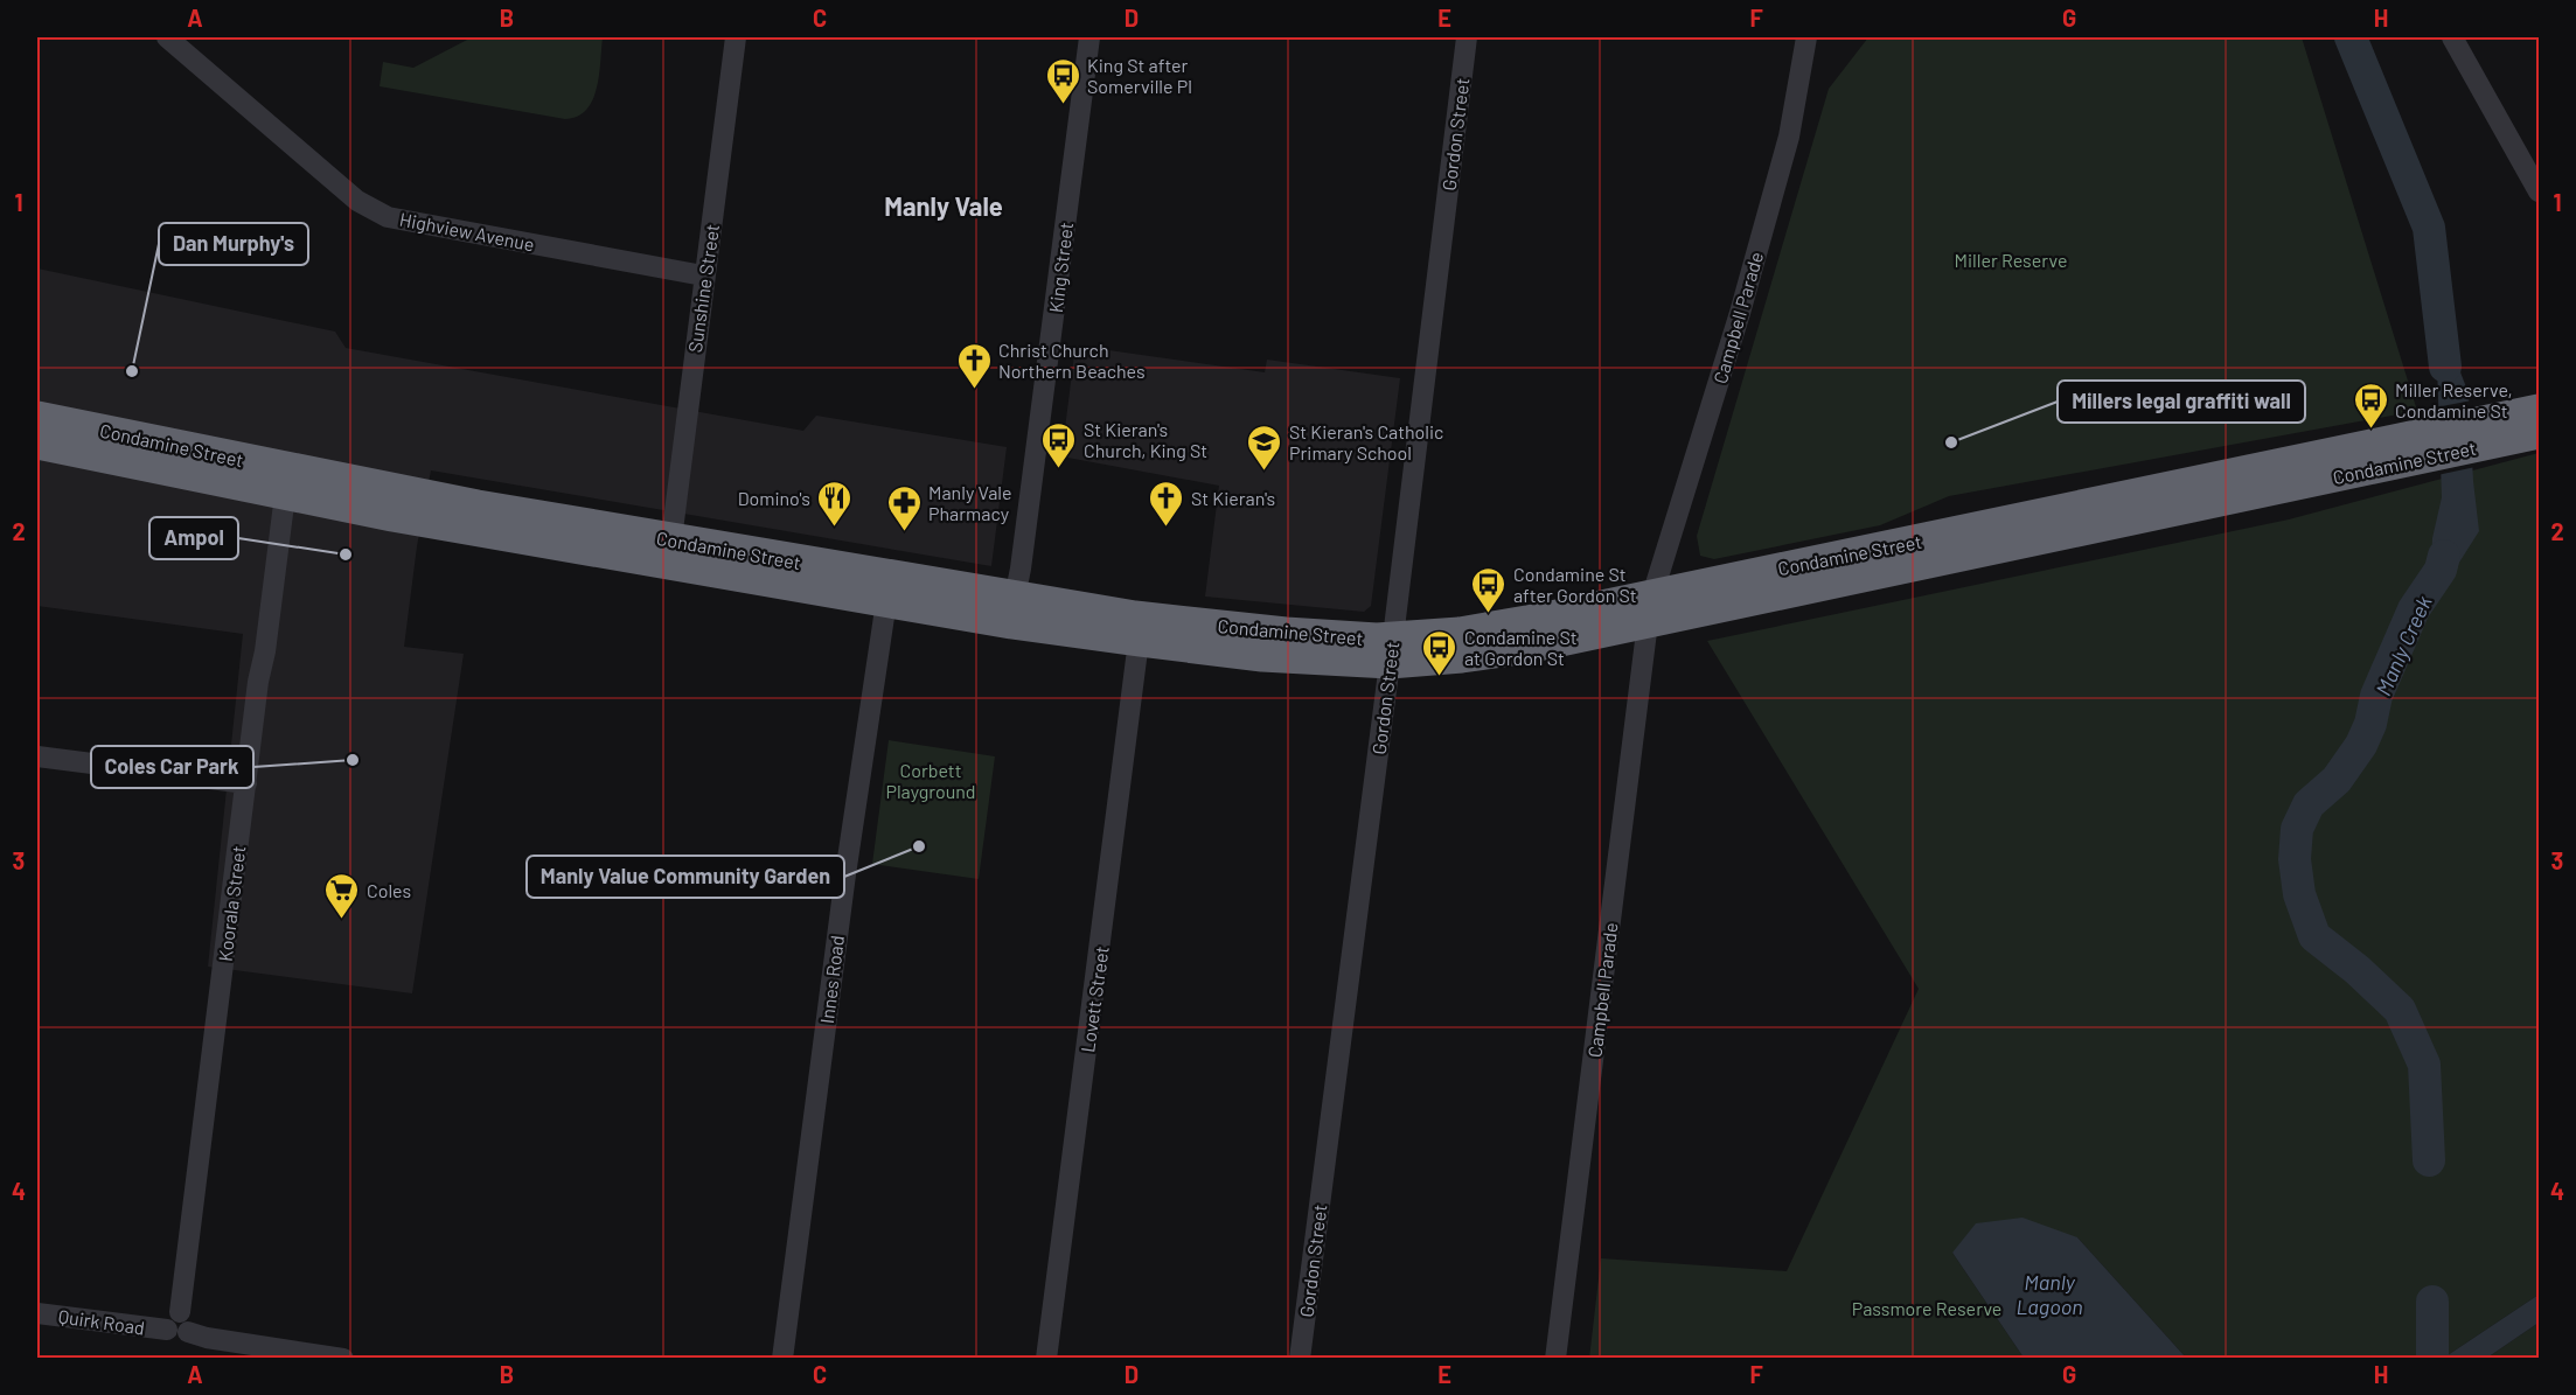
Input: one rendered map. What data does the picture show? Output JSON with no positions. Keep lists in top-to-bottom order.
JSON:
{
  "streets": {
    "highway": ["Condamine Street"],
    "street": [
      "Gordon Street",
      "Highview Avenue",
      "King Street",
      "Sunshine Street",
      "Campbell Parade",
      "Koorala Street",
      "Innes Road",
      "Lovett Street",
      "Quirk Road"
    ]
  },
  "crossings": [
    ["Gordon Street", "Condamine Street"],
    ["Highview Avenue", "Sunshine Street"],
    ["King Street", "Condamine Street"],
    ["Sunshine Street", "Condamine Street"],
    ["Campbell Parade", "Condamine Street"],
    ["Condamine Street", "Koorala Street"],
    ["Condamine Street", "Innes Road"],
    ["Condamine Street", "Lovett Street"],
    ["Koorala Street", "Quirk Road"]
  ],
  "districts": ["Manly Vale"],
  "water": ["Manly Creek", "Manly Lagoon"],
  "parks": ["Miller Reserve", "Corbett Playground", "Passmore Reserve"],
  "places": {
    "bus stop": [
      "King St after Somerville Pl",
      "Miller Reserve, Condamine St",
      "St Kieran's Church, King St",
      "Condamine St after Gordon St",
      "Condamine St at Gordon St"
    ],
    "other": [
      "Dan Murphy's",
      "Millers legal graffiti wall",
      "Ampol",
      "Coles Car Park",
      "Manly Value Community Garden"
    ],
    "church": ["Christ Church Northern Beaches", "St Kieran's"],
    "school or university": ["St Kieran's Catholic Primary School"],
    "restaurant": ["Domino's"],
    "pharmacy": ["Manly Vale Pharmacy"],
    "supermarket": ["Coles"]
  },
  "grid": {
    "columns": [
      "A",
      "B",
      "C",
      "D",
      "E",
      "F",
      "G",
      "H"
    ],
    "rows": [
      "1",
      "2",
      "3",
      "4"
    ]
  }
}
